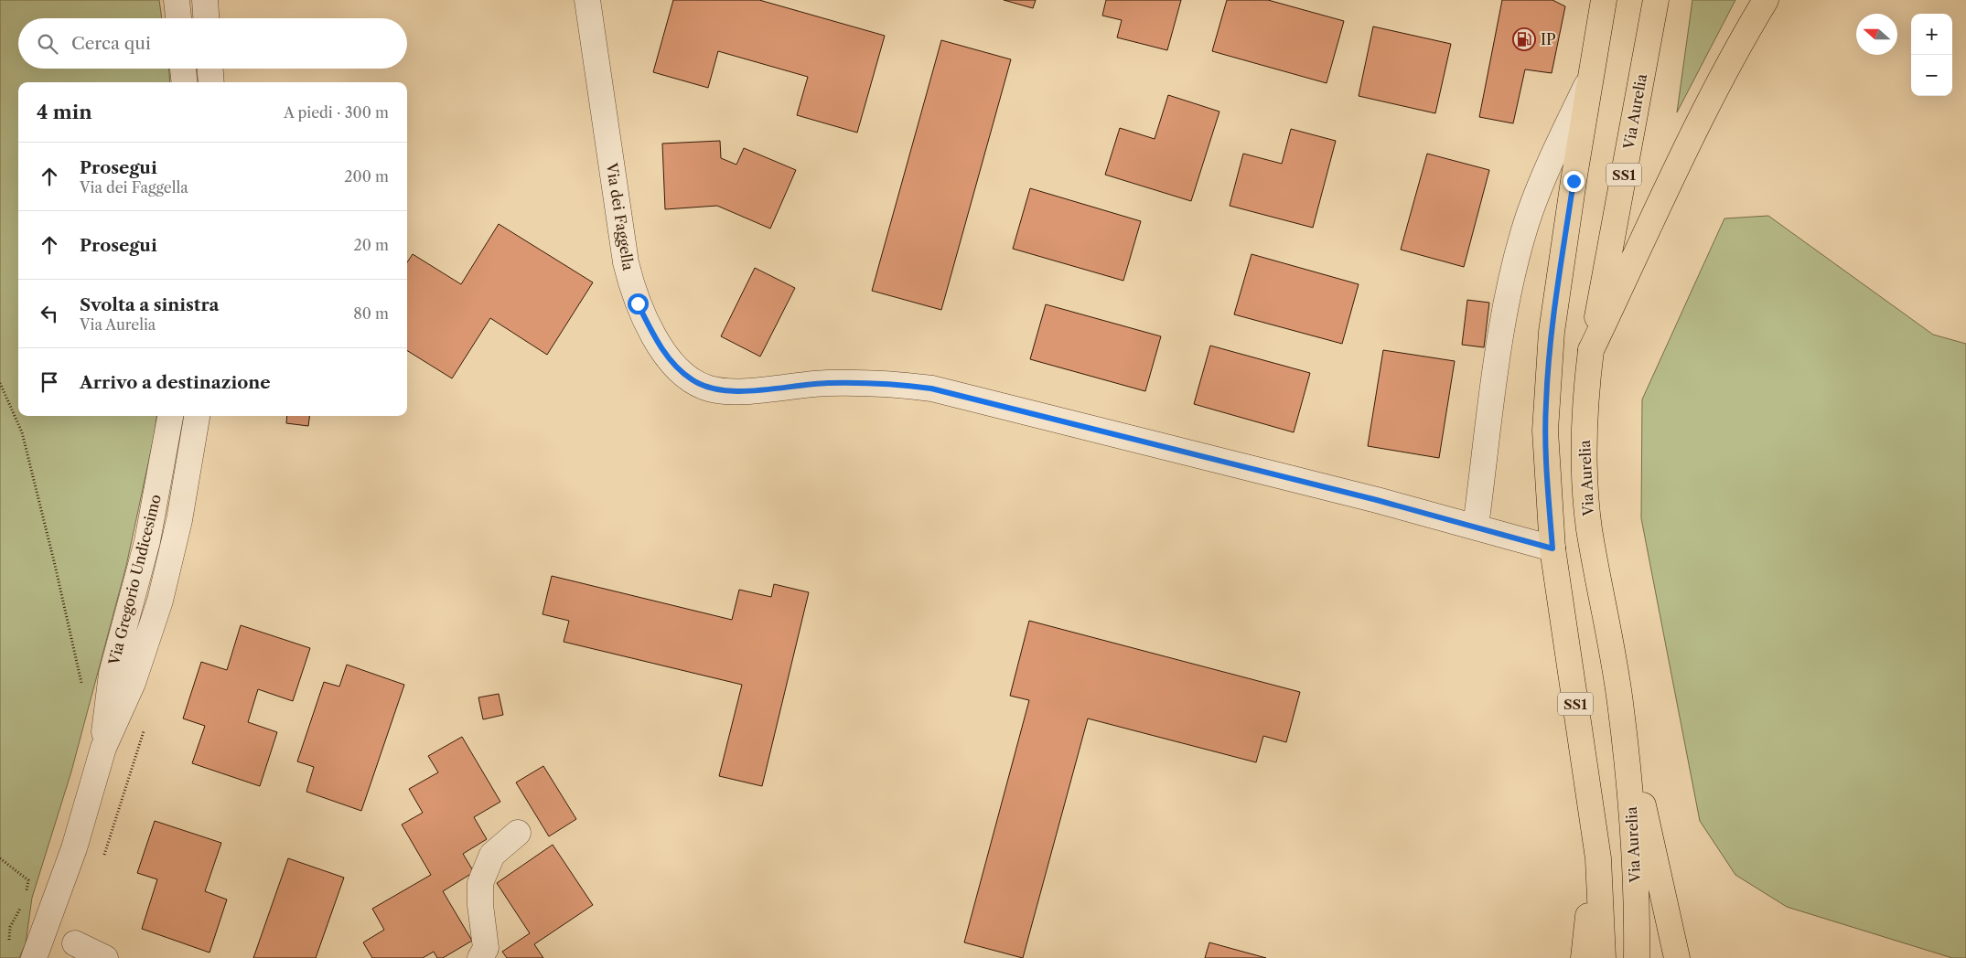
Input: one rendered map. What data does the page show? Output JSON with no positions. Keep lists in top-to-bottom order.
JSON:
{
  "streets": {
    "main road": ["Via Aurelia", "SS1"],
    "street": ["Via dei Faggella", "Via Gregorio Undicesimo"]
  },
  "crossings": [
    ["SS1", "Via dei Faggella"]
  ],
  "places": {
    "fuel station": ["IP"]
  },
  "north": "left",
  "page": {
    "map_buttons": ["+", "−"],
    "search": "Cerca qui",
    "heading": ["4 min", "A piedi · 300 m"],
    "list": [
      ["Prosegui", "Via dei Faggella", "200 m"],
      ["Prosegui", "20 m"],
      ["Svolta a sinistra", "Via Aurelia", "80 m"],
      "Arrivo a destinazione"
    ]
  }
}
